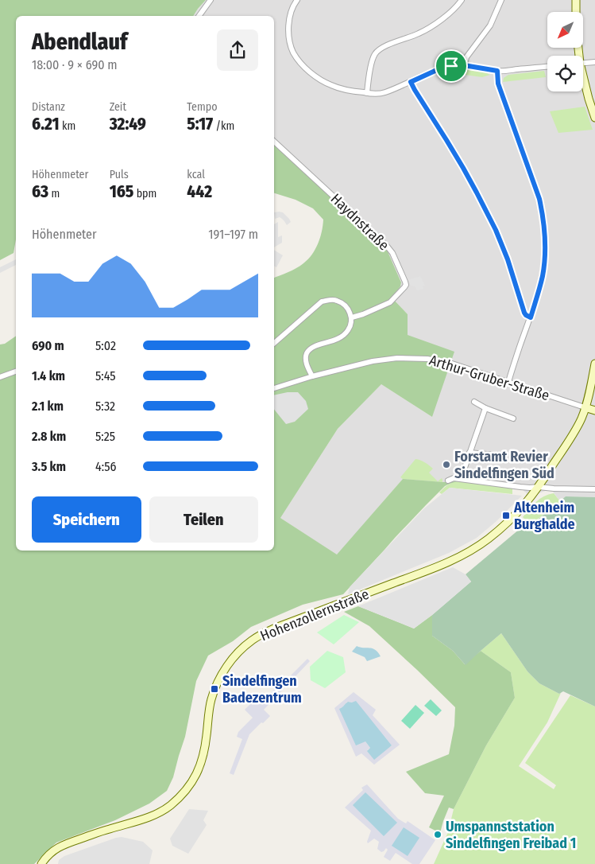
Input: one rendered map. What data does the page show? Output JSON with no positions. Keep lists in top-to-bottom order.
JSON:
{
  "streets": {
    "street": ["Haydnstraße", "Arthur-Gruber-Straße", "Hohenzollernstraße"]
  },
  "crossings": [
    ["Arthur-Gruber-Straße", "Hohenzollernstraße"]
  ],
  "places": {
    "other": ["Forstamt Revier Sindelfingen Süd", "Umspannststation Sindelfingen Freibad 1"],
    "transit": ["Altenheim Burghalde", "Sindelfingen Badezentrum"]
  },
  "north": "bottom left",
  "page": {
    "heading": ["Abendlauf", "18:00 · 9 × 690 m"],
    "stats": [
      ["Distanz", "6.21 km"],
      ["Zeit", "32:49"],
      ["Tempo", "5:17 /km"],
      ["Höhenmeter", "63 m"],
      ["Puls", "165 bpm"],
      ["kcal", "442"]
    ],
    "chart": ["Höhenmeter", "191–197 m"],
    "list": [
      {
        "name": "690 m",
        "note": "5:02"
      },
      {
        "name": "1.4 km",
        "note": "5:45"
      },
      {
        "name": "2.1 km",
        "note": "5:32"
      },
      {
        "name": "2.8 km",
        "note": "5:25"
      },
      {
        "name": "3.5 km",
        "note": "4:56"
      }
    ],
    "buttons": ["Speichern", "Teilen"]
  }
}
